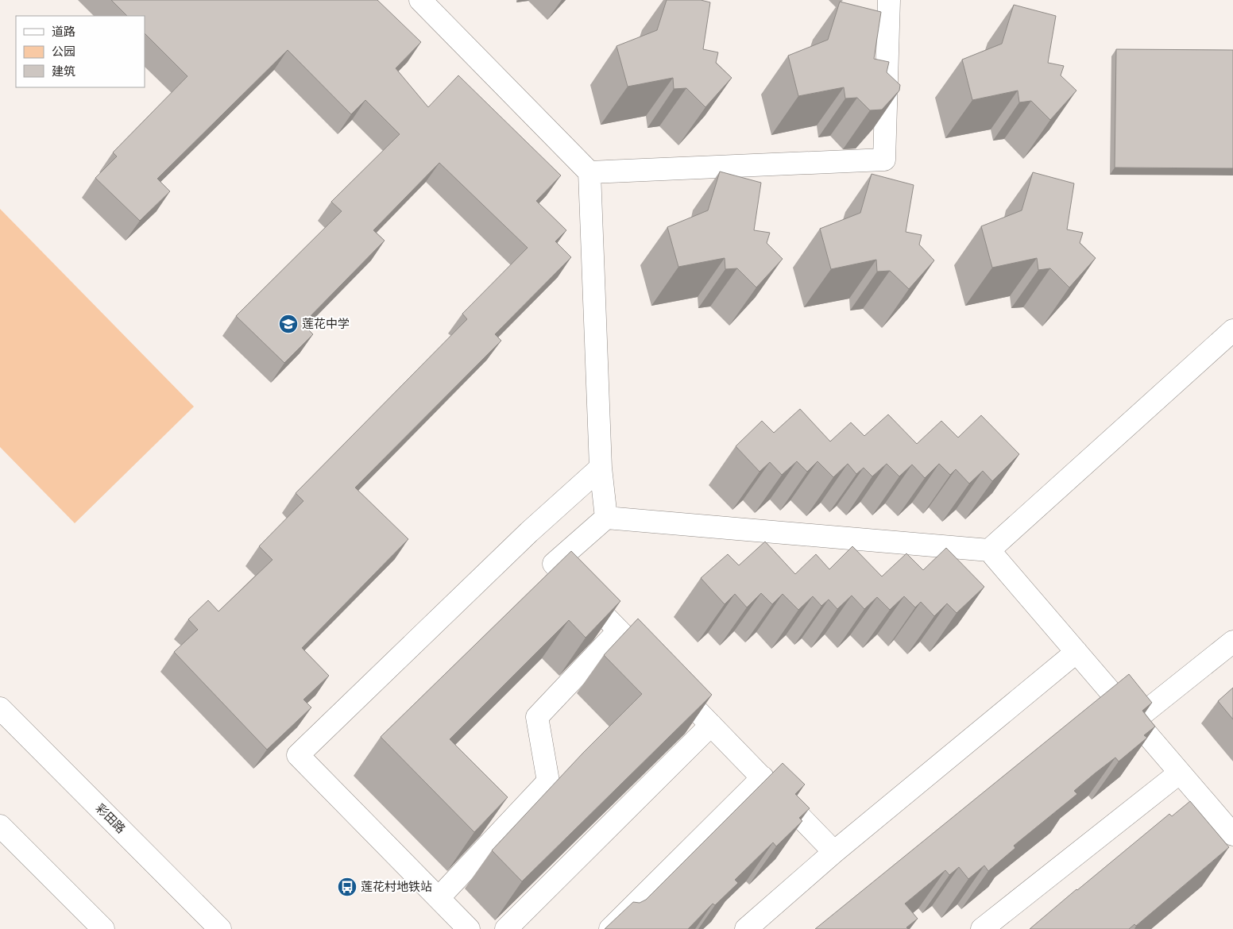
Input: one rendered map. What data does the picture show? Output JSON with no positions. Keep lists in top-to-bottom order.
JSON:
{
  "streets": {
    "street": ["彩田路"]
  },
  "places": {
    "school or university": ["莲花中学"],
    "bus stop": ["莲花村地铁站"]
  },
  "legend": ["道路", "公园", "建筑"]
}
